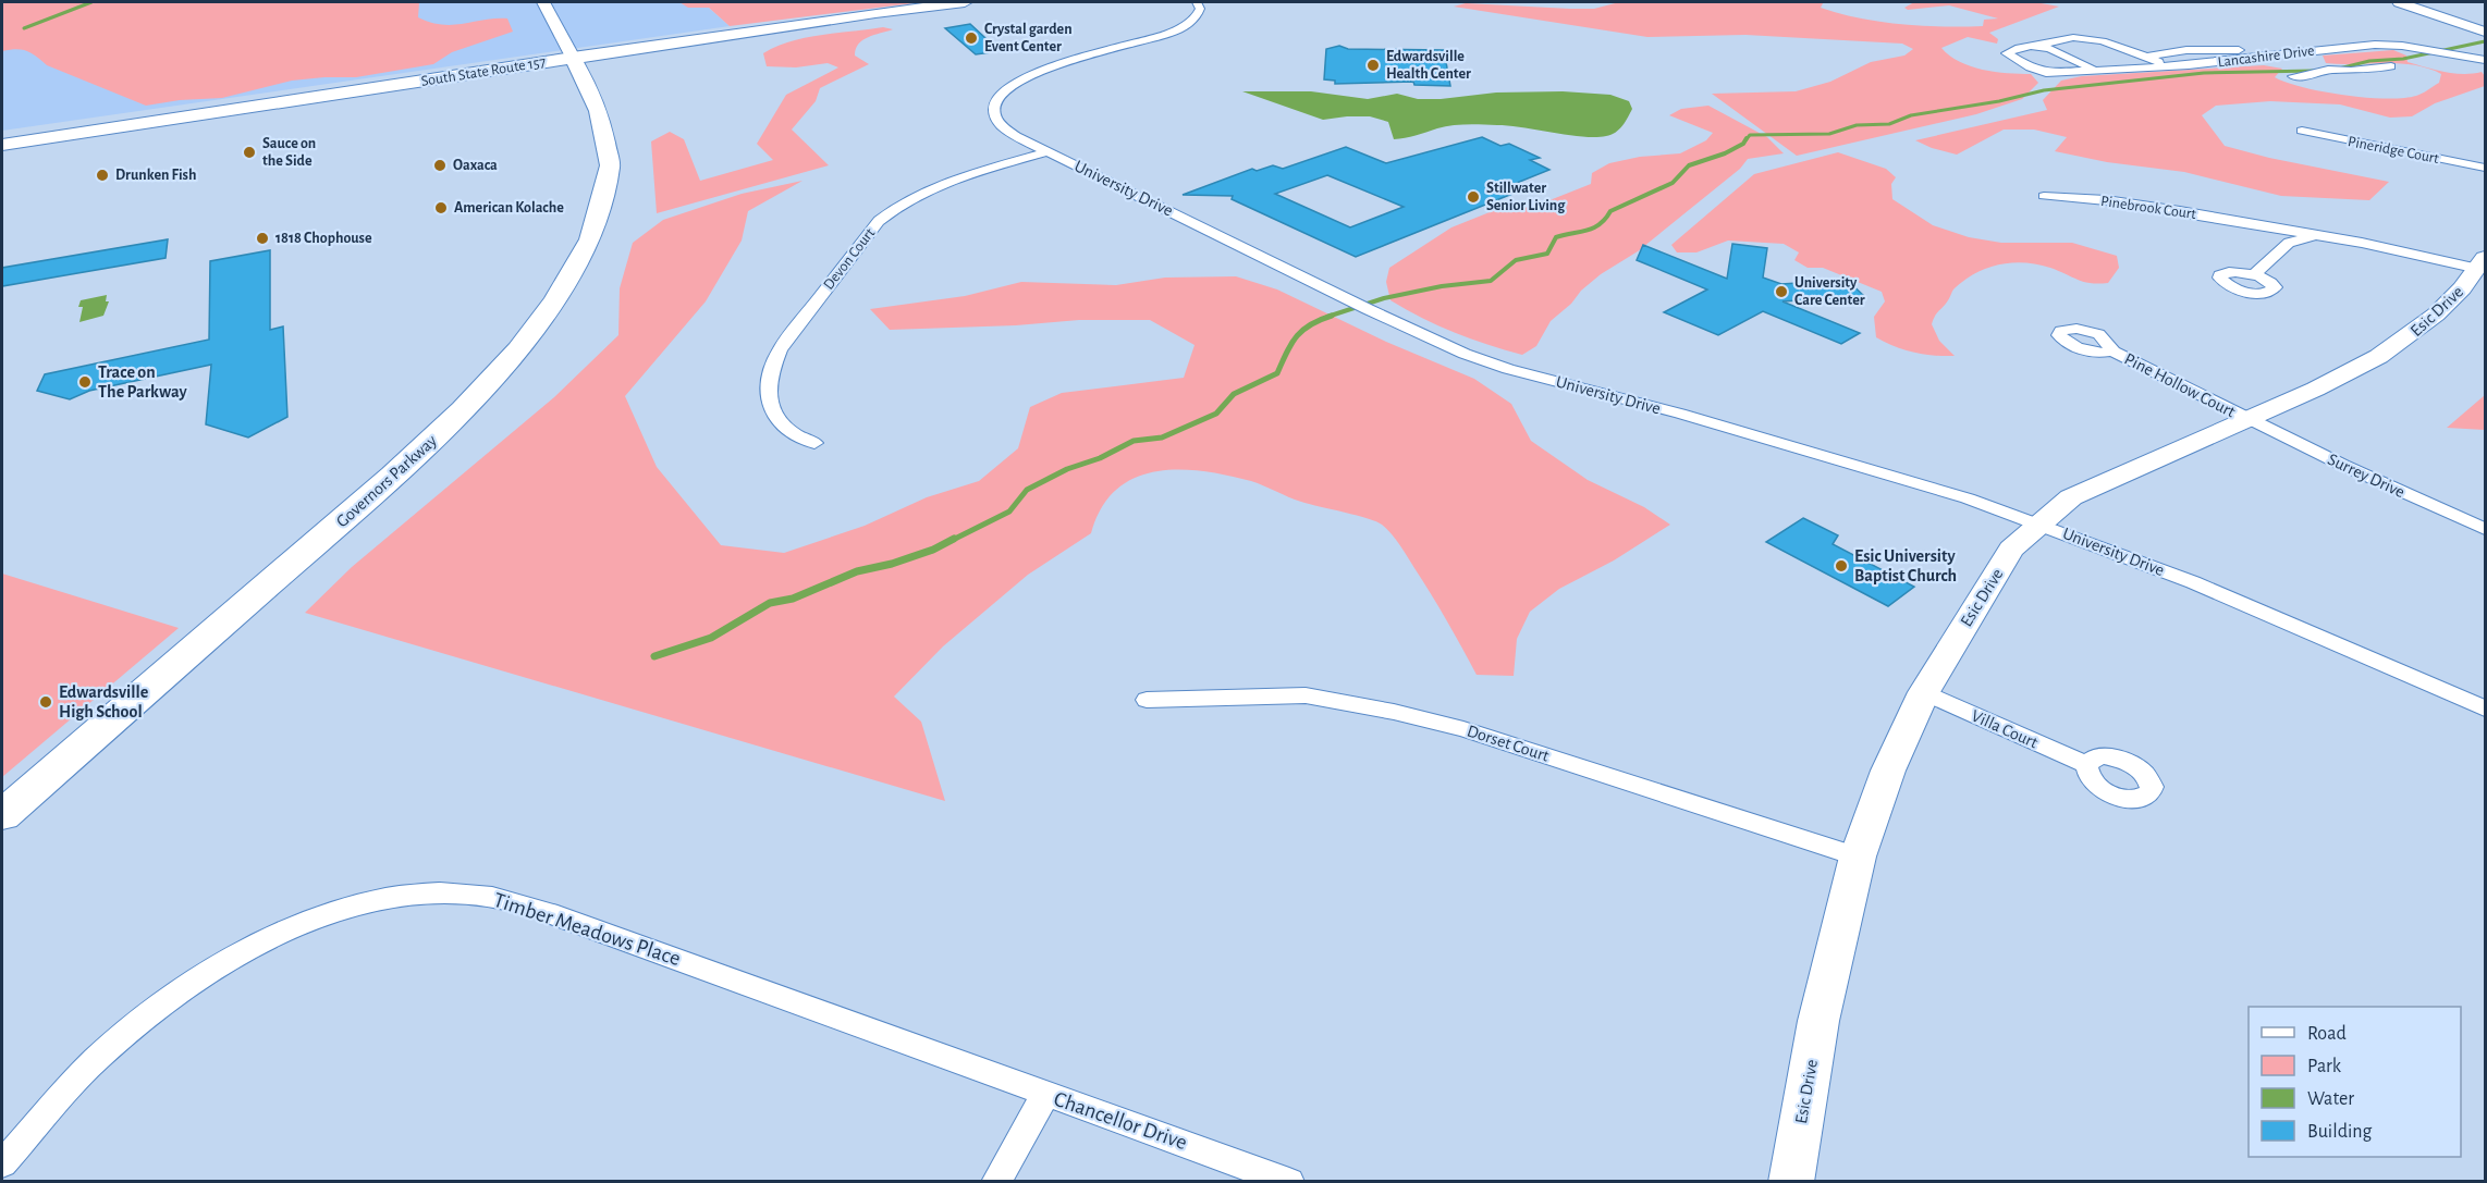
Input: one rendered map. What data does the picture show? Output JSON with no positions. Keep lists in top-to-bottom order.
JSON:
{
  "streets": {
    "main road": ["South State Route 157", "Governors Parkway"],
    "street": [
      "Lancashire Drive",
      "Pineridge Court",
      "University Drive",
      "Pinebrook Court",
      "Devon Court",
      "Esic Drive",
      "Pine Hollow Court",
      "Surrey Drive",
      "Villa Court",
      "Dorset Court",
      "Timber Meadows Place",
      "Chancellor Drive"
    ]
  },
  "crossings": [
    ["South State Route 157", "Governors Parkway"],
    ["University Drive", "Devon Court"],
    ["University Drive", "Esic Drive"],
    ["Pinebrook Court", "Esic Drive"],
    ["Esic Drive", "Pine Hollow Court"],
    ["Esic Drive", "Surrey Drive"],
    ["Esic Drive", "Villa Court"],
    ["Esic Drive", "Dorset Court"],
    ["Pine Hollow Court", "Surrey Drive"],
    ["Timber Meadows Place", "Chancellor Drive"]
  ],
  "places": [
    "Crystal garden Event Center",
    "Edwardsville Health Center",
    "Sauce on the Side",
    "Oaxaca",
    "Drunken Fish",
    "Stillwater Senior Living",
    "American Kolache",
    "1818 Chophouse",
    "University Care Center",
    "Trace on The Parkway",
    "Esic University Baptist Church",
    "Edwardsville High School"
  ],
  "legend": [
    "Road",
    "Park",
    "Water",
    "Building"
  ]
}
